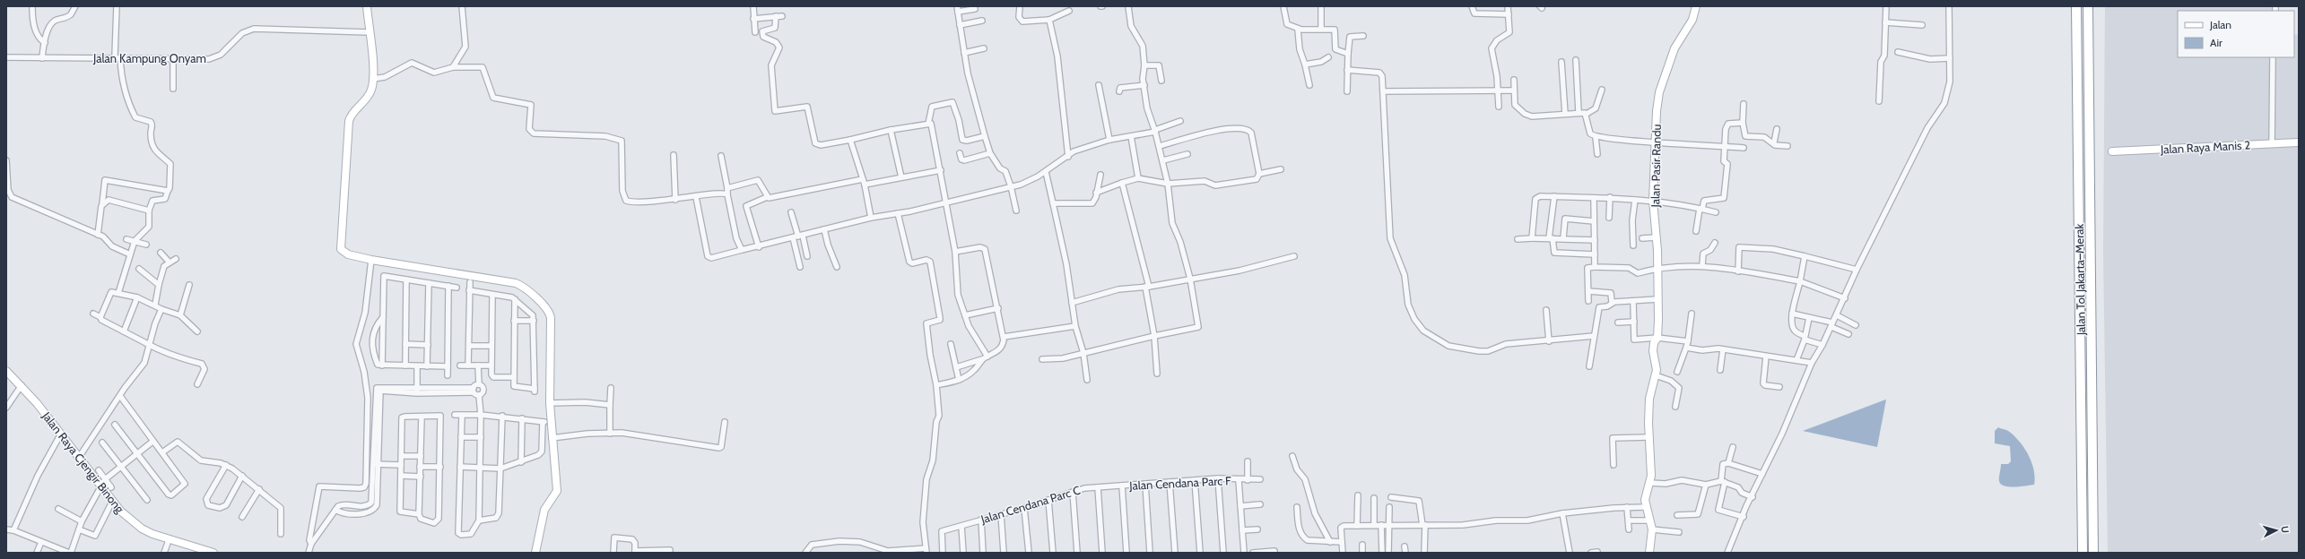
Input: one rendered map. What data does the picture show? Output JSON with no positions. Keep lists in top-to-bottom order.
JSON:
{
  "streets": {
    "highway": ["Jalan Tol Jakarta–Merak"],
    "street": [
      "Jalan Kampung Onyam",
      "Jalan Raya Manis 2",
      "Jalan Pasir Randu",
      "Jalan Raya Cjengir Binong",
      "Jalan Cendana Parc F",
      "Jalan Cendana Parc C"
    ]
  },
  "crossings": [
    ["Jalan Cendana Parc F", "Jalan Cendana Parc C"]
  ],
  "legend": ["Jalan", "Air"],
  "north": "right"
}
